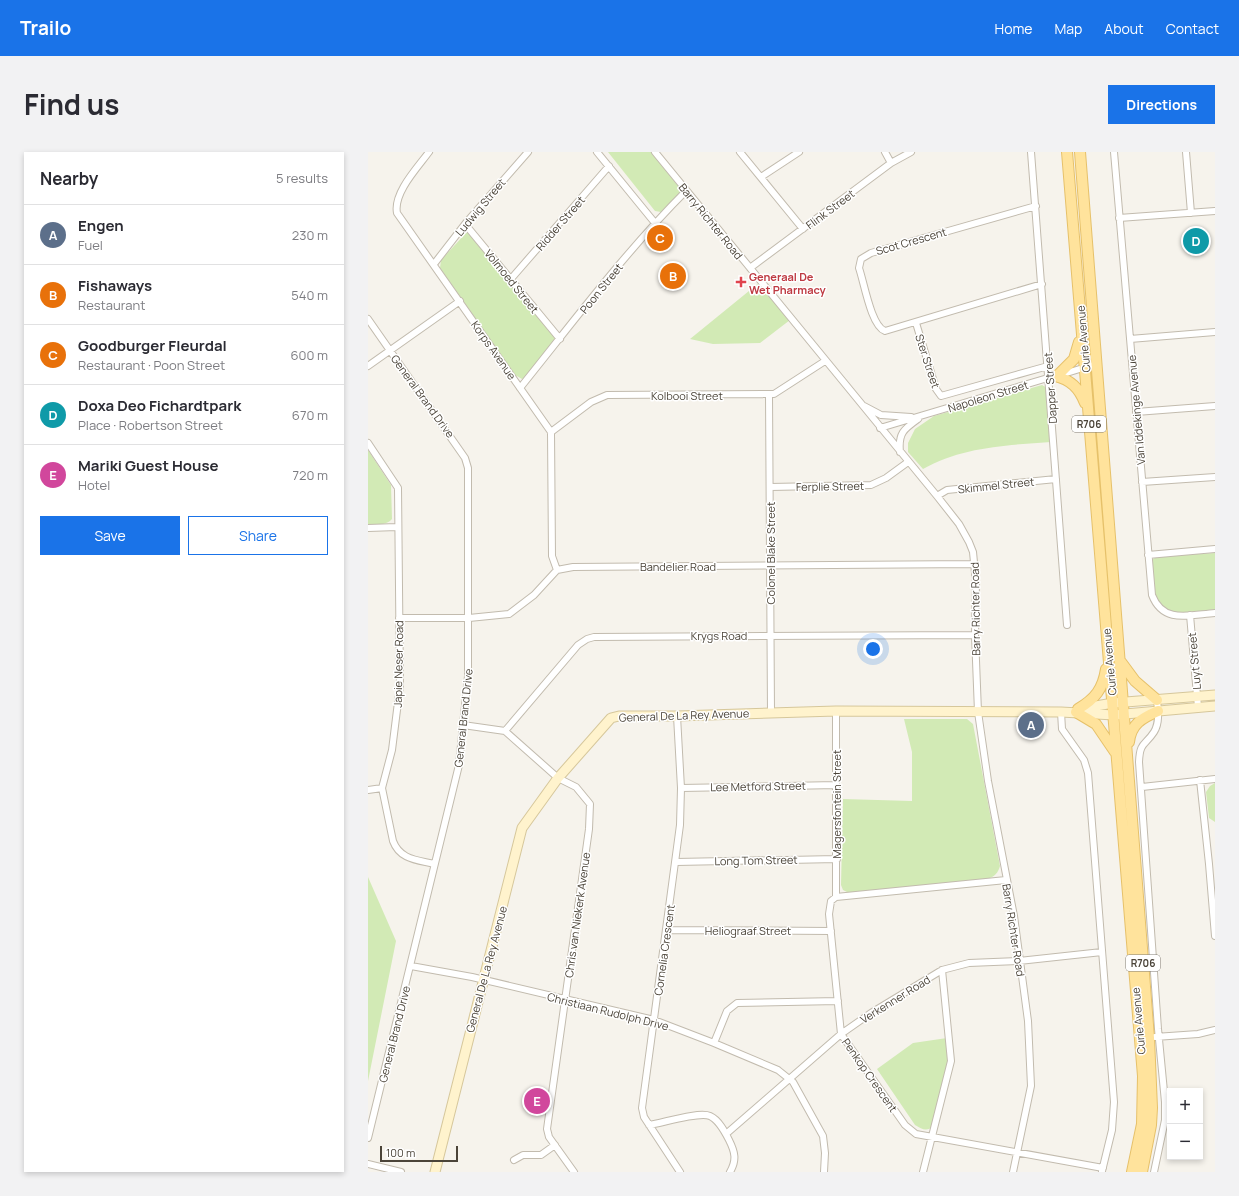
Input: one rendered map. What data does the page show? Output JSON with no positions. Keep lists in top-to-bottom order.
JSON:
{
  "streets": {
    "main road": ["Curie Avenue", "R706"],
    "street": [
      "Ludwig Street",
      "Flink Street",
      "Barry Richter Road",
      "Ridder Street",
      "Scot Crescent",
      "Volmoed Street",
      "Poon Street",
      "Korps Avenue",
      "Ster Street",
      "Dapper Street",
      "Kolbooi Street",
      "General Brand Drive",
      "Napoleon Street",
      "Van Iddekinge Avenue",
      "Skimmel Street",
      "Ferplie Street",
      "Colonel Blake Street",
      "Bandelier Road",
      "Krygs Road",
      "Luyt Street",
      "Japie Neser Road",
      "General De La Rey Avenue",
      "Lee Metford Street",
      "Magersfontein Street",
      "Long Tom Street",
      "Chris van Niekerk Avenue",
      "Heliograaf Street",
      "Cornelia Crescent",
      "Verkenner Road",
      "Christiaan Rudolph Drive",
      "Penkop Crescent"
    ]
  },
  "crossings": [
    ["Ludwig Street", "Volmoed Street"],
    ["Ludwig Street", "Korps Avenue"],
    ["Flink Street", "Barry Richter Road"],
    ["Barry Richter Road", "Poon Street"],
    ["Barry Richter Road", "Kolbooi Street"],
    ["Barry Richter Road", "Napoleon Street"],
    ["Barry Richter Road", "Skimmel Street"],
    ["Barry Richter Road", "Ferplie Street"],
    ["Barry Richter Road", "Bandelier Road"],
    ["Barry Richter Road", "Krygs Road"],
    ["Barry Richter Road", "General De La Rey Avenue"],
    ["Barry Richter Road", "Verkenner Road"],
    ["Barry Richter Road", "Penkop Crescent"],
    ["Ridder Street", "Volmoed Street"],
    ["Scot Crescent", "Ster Street"],
    ["Scot Crescent", "Dapper Street"],
    ["Volmoed Street", "Poon Street"],
    ["Poon Street", "Korps Avenue"],
    ["Curie Avenue", "Napoleon Street"],
    ["Curie Avenue", "General De La Rey Avenue"],
    ["Korps Avenue", "Kolbooi Street"],
    ["Ster Street", "Napoleon Street"],
    ["Dapper Street", "Napoleon Street"],
    ["Dapper Street", "Skimmel Street"],
    ["Kolbooi Street", "Colonel Blake Street"],
    ["General Brand Drive", "Japie Neser Road"],
    ["General Brand Drive", "Christiaan Rudolph Drive"],
    ["Van Iddekinge Avenue", "Luyt Street"],
    ["Ferplie Street", "Colonel Blake Street"],
    ["Colonel Blake Street", "Bandelier Road"],
    ["Colonel Blake Street", "Krygs Road"],
    ["Colonel Blake Street", "General De La Rey Avenue"],
    ["Krygs Road", "Chris van Niekerk Avenue"],
    ["Luyt Street", "General De La Rey Avenue"],
    ["General De La Rey Avenue", "Magersfontein Street"],
    ["General De La Rey Avenue", "Chris van Niekerk Avenue"],
    ["General De La Rey Avenue", "Cornelia Crescent"],
    ["General De La Rey Avenue", "Christiaan Rudolph Drive"],
    ["Lee Metford Street", "Magersfontein Street"],
    ["Lee Metford Street", "Cornelia Crescent"],
    ["Magersfontein Street", "Long Tom Street"],
    ["Magersfontein Street", "Penkop Crescent"],
    ["Long Tom Street", "Cornelia Crescent"],
    ["Chris van Niekerk Avenue", "Christiaan Rudolph Drive"],
    ["Heliograaf Street", "Cornelia Crescent"],
    ["Heliograaf Street", "Penkop Crescent"],
    ["Cornelia Crescent", "Christiaan Rudolph Drive"],
    ["Verkenner Road", "Christiaan Rudolph Drive"],
    ["Verkenner Road", "Penkop Crescent"]
  ],
  "places": {
    "health": ["Generaal De Wet Pharmacy"]
  },
  "scale_bar": "100 m",
  "page": {
    "header": "Trailo",
    "nav": [
      "Home",
      "Map",
      "About",
      "Contact"
    ],
    "title": "Find us",
    "buttons": [
      "Directions",
      ["Save", "Share"]
    ],
    "heading": ["Nearby", "5 results"],
    "list": [
      {
        "mark": "A",
        "name": "Engen",
        "note": "Fuel",
        "value": "230 m"
      },
      {
        "mark": "B",
        "name": "Fishaways",
        "note": "Restaurant",
        "value": "540 m"
      },
      {
        "mark": "C",
        "name": "Goodburger Fleurdal",
        "note": "Restaurant · Poon Street",
        "value": "600 m"
      },
      {
        "mark": "D",
        "name": "Doxa Deo Fichardtpark",
        "note": "Place · Robertson Street",
        "value": "670 m"
      },
      {
        "mark": "E",
        "name": "Mariki Guest House",
        "note": "Hotel",
        "value": "720 m"
      }
    ],
    "pins": [
      "C",
      "D",
      "B",
      "A",
      "E"
    ],
    "map_buttons": ["+", "−"],
    "scale": "100 m"
  }
}
